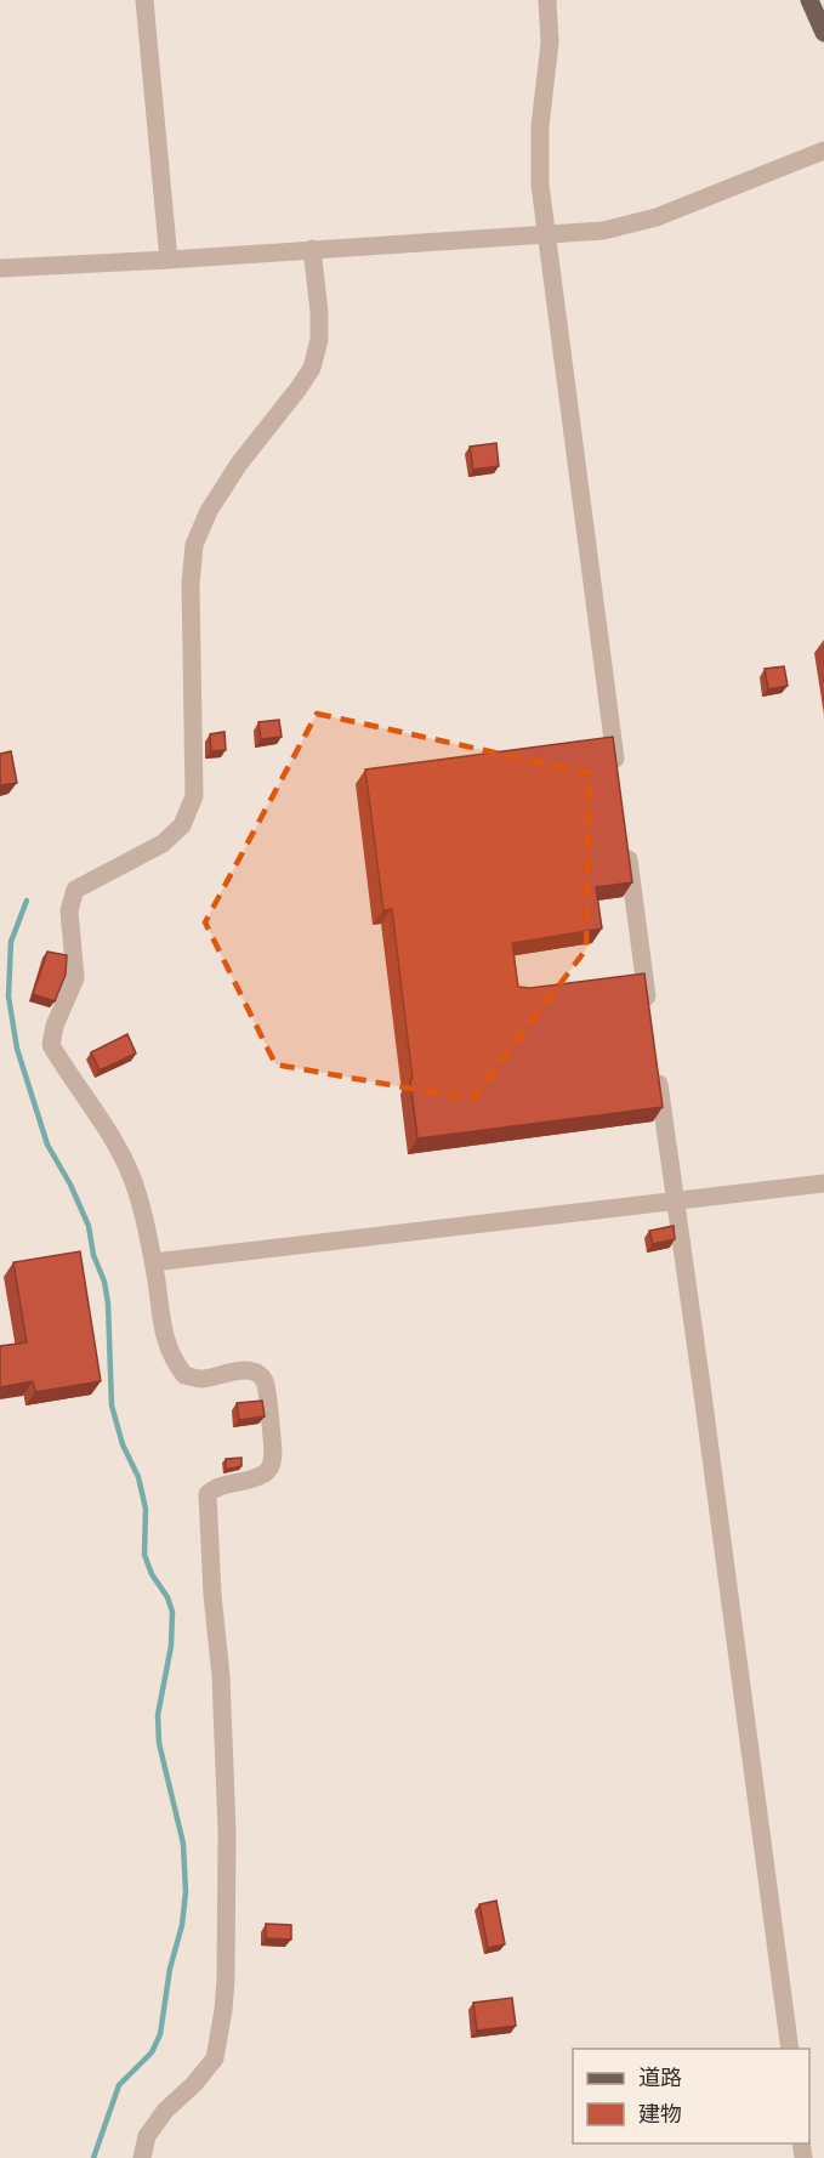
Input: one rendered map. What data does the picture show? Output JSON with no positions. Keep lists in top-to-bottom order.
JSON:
{
  "legend": ["道路", "建物"]
}
